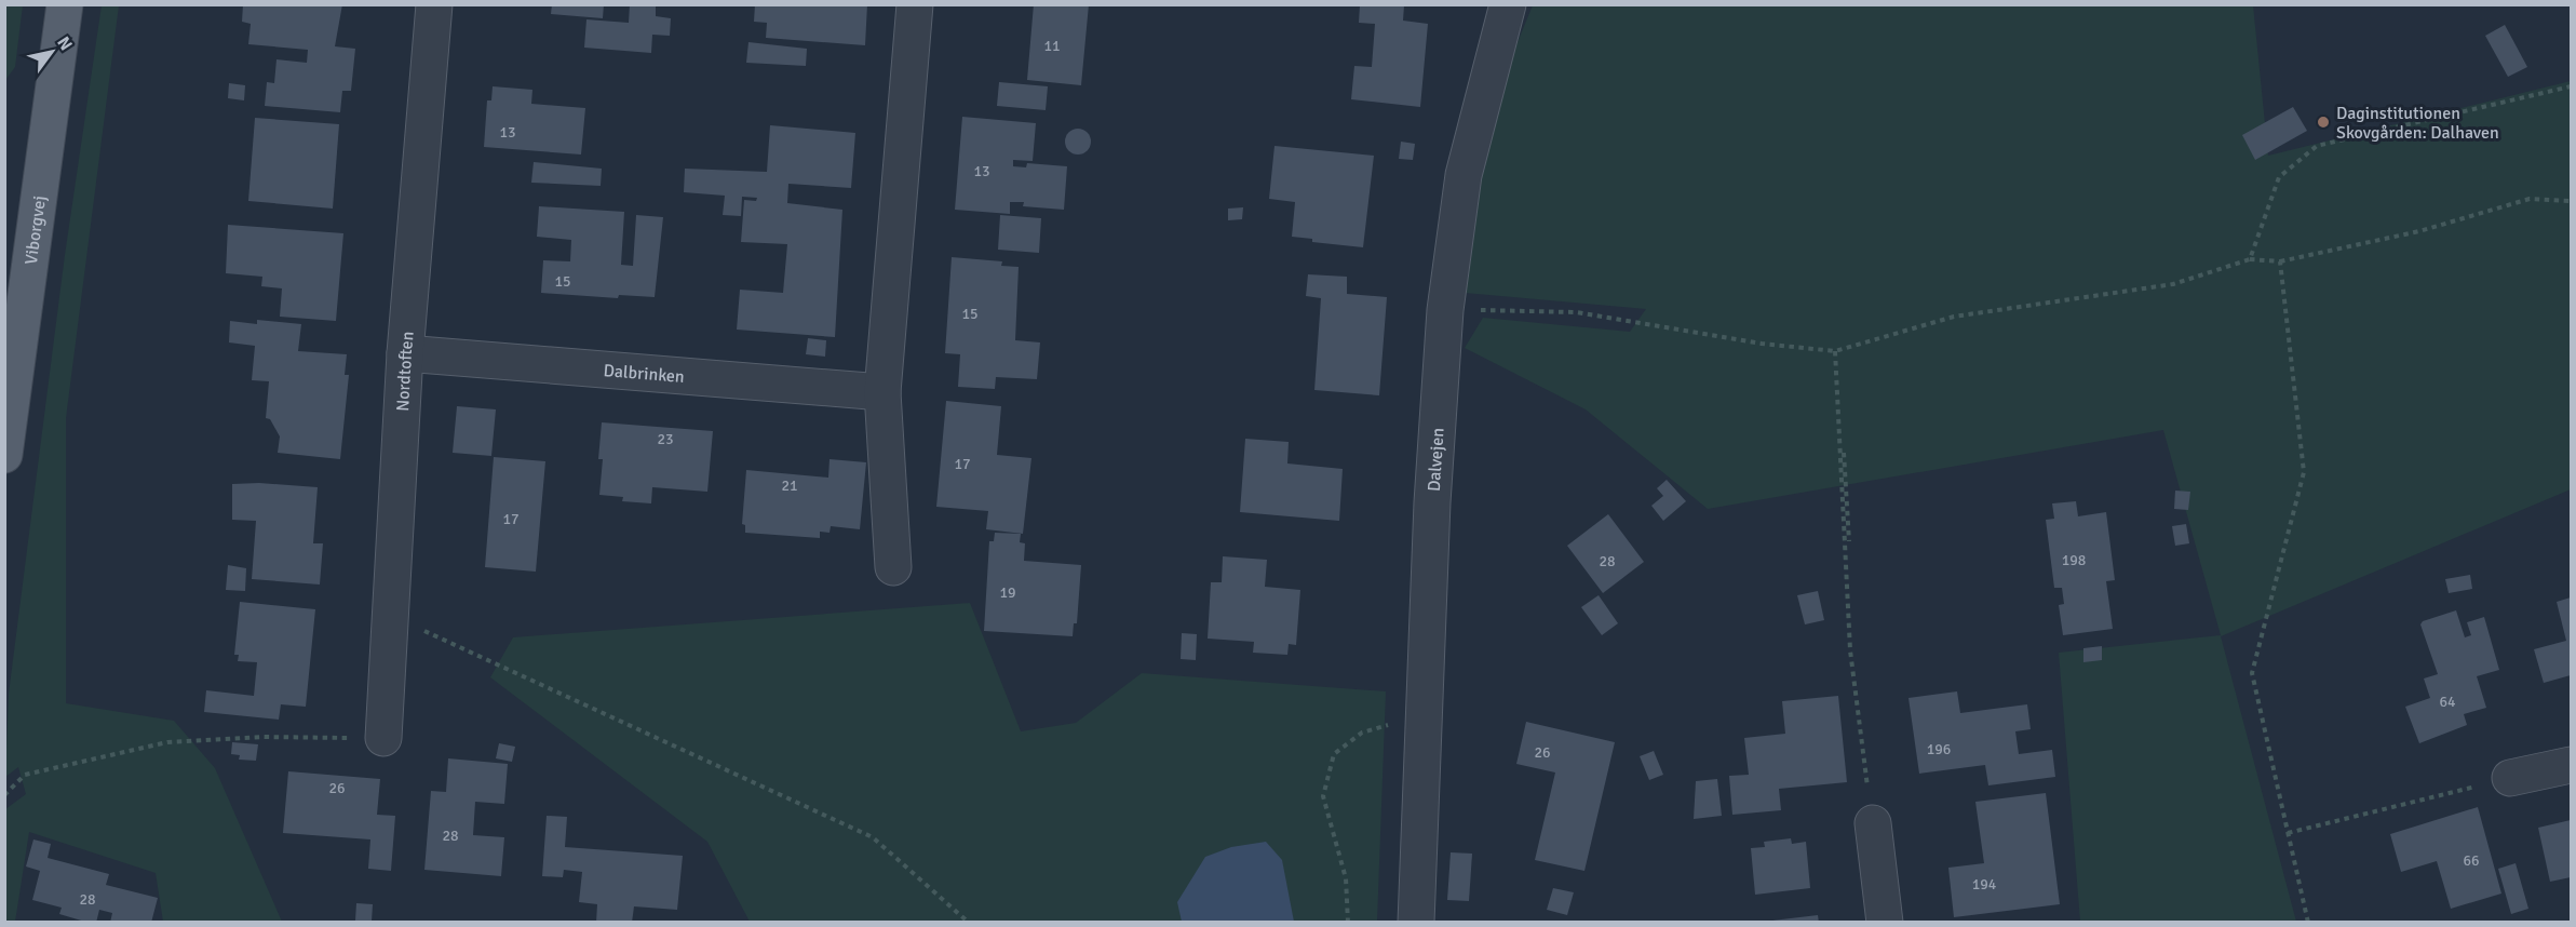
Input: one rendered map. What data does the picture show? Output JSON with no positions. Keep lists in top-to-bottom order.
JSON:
{
  "streets": {
    "main road": ["Viborgvej"],
    "street": ["Nordtoften", "Dalbrinken", "Dalvejen"]
  },
  "crossings": [
    ["Nordtoften", "Dalbrinken"]
  ],
  "places": ["Daginstitutionen Skovgården: Dalhaven"],
  "house_numbers": [
    "11",
    "13",
    "13",
    "15",
    "15",
    "23",
    "17",
    "21",
    "17",
    "198",
    "28",
    "19",
    "64",
    "196",
    "26",
    "26",
    "28",
    "66",
    "194",
    "28"
  ],
  "north": "top right"
}
